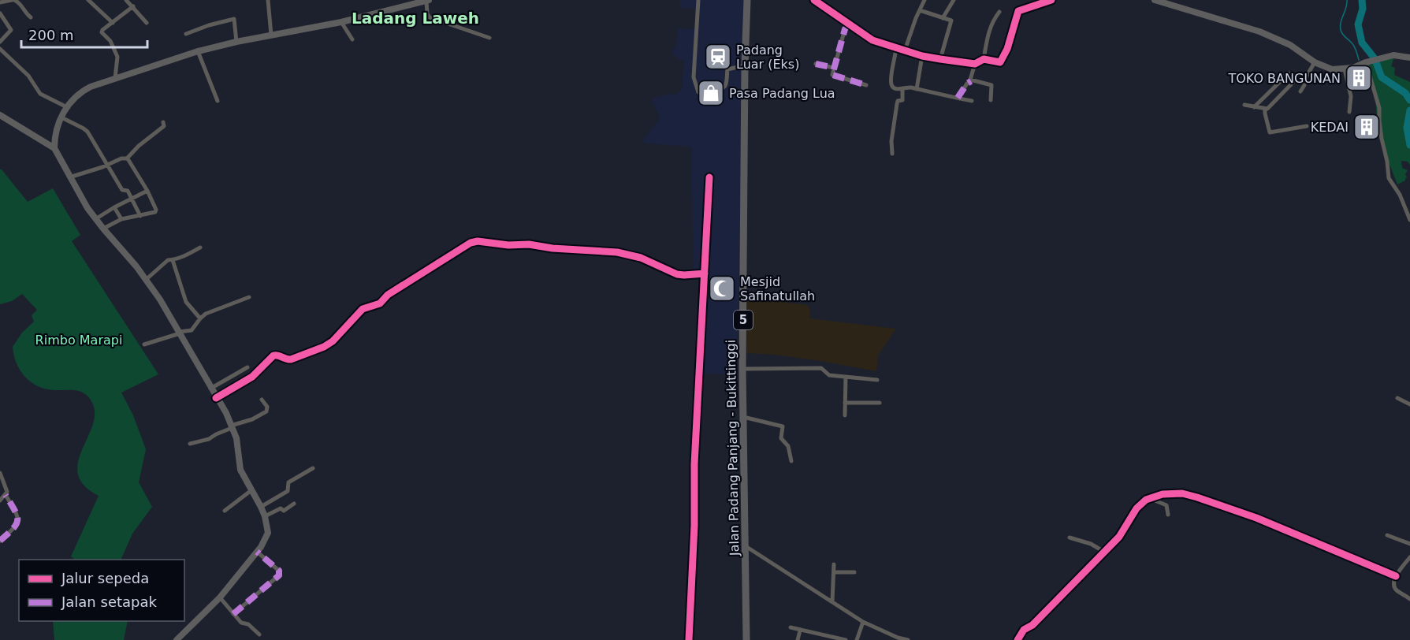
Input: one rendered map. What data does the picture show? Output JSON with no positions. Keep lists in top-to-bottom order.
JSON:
{
  "streets": {
    "highway": ["5", "Jalan Padang Panjang - Bukittinggi"]
  },
  "districts": ["Ladang Laweh"],
  "parks": ["Rimbo Marapi"],
  "places": {
    "station": ["Padang Luar (Eks)"],
    "building": ["TOKO BANGUNAN", "KEDAI"],
    "shop": ["Pasa Padang Lua"],
    "mosque": ["Mesjid Safinatullah"]
  },
  "legend": ["Jalur sepeda", "Jalan setapak"],
  "scale_bar": "200 m"
}
